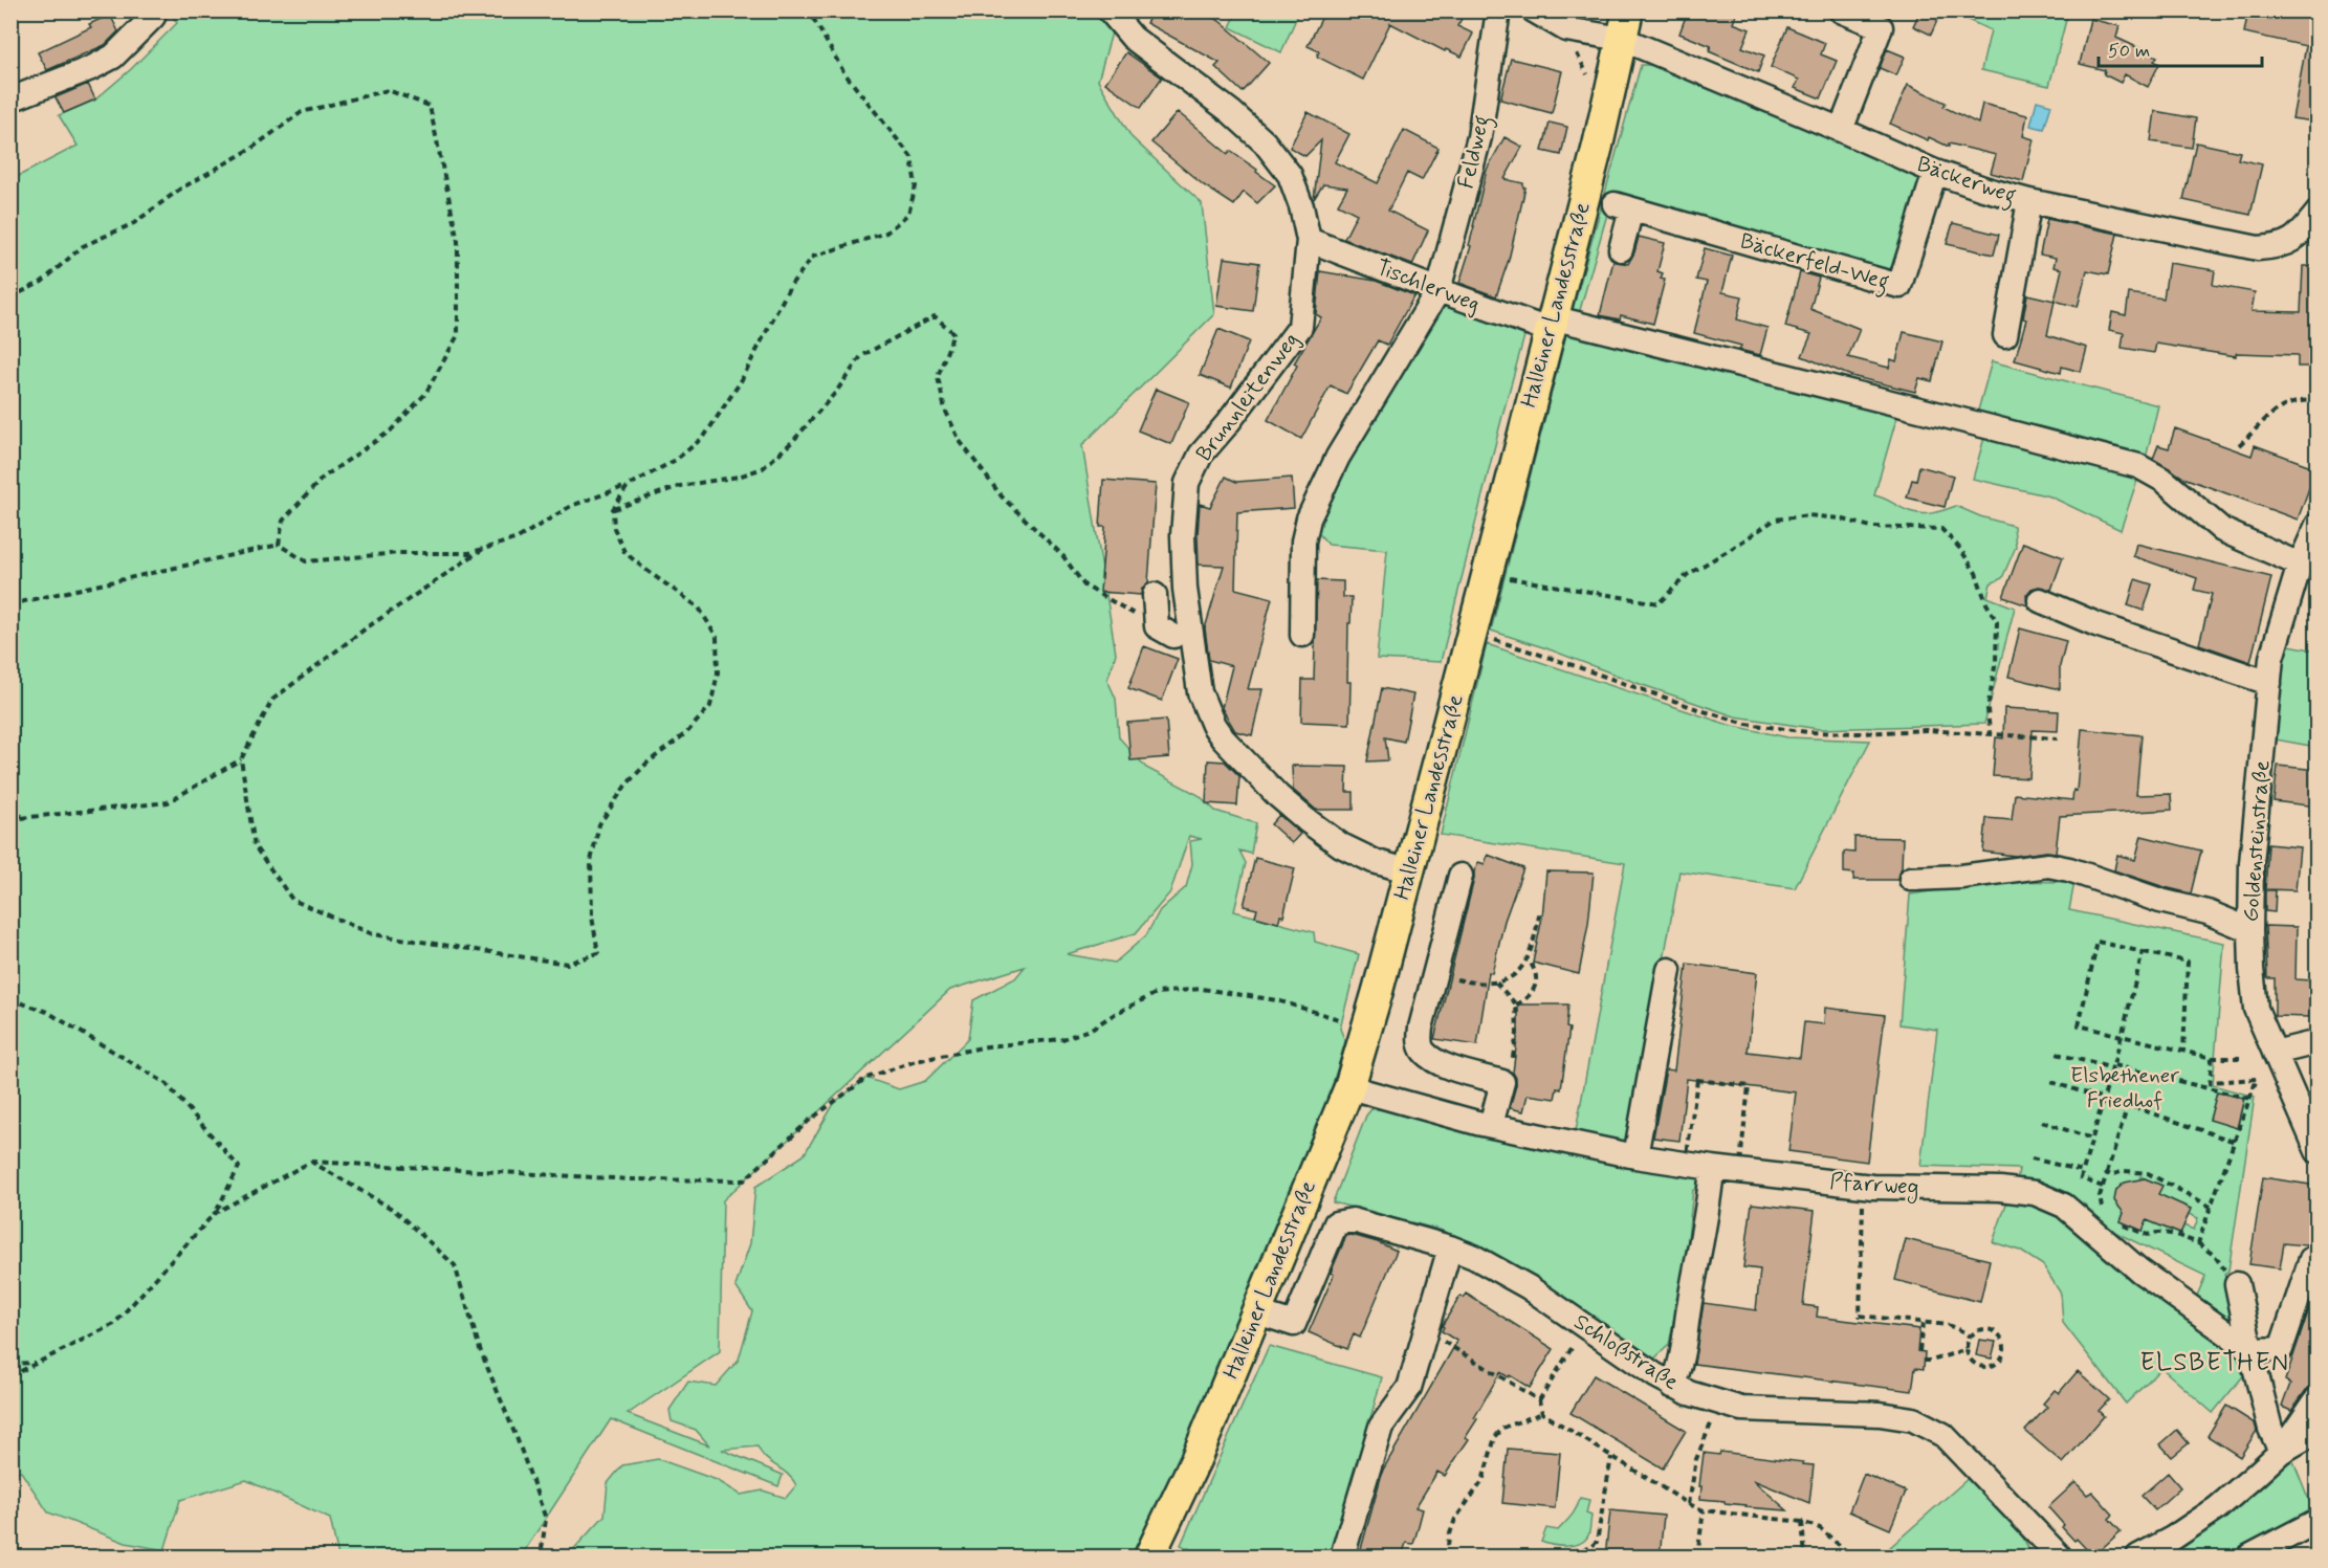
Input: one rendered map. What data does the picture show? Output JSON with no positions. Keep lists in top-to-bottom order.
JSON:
{
  "streets": {
    "main road": ["Halleiner Landesstraße"],
    "street": [
      "Feldweg",
      "Bäckerweg",
      "Bäckerfeld-Weg",
      "Tischlerweg",
      "Brunnleitenweg",
      "Goldensteinstraße",
      "Pfarrweg",
      "Schloßstraße"
    ]
  },
  "crossings": [
    ["Feldweg", "Tischlerweg"],
    ["Bäckerweg", "Bäckerfeld-Weg"],
    ["Bäckerweg", "Halleiner Landesstraße"],
    ["Tischlerweg", "Halleiner Landesstraße"],
    ["Tischlerweg", "Brunnleitenweg"],
    ["Tischlerweg", "Goldensteinstraße"],
    ["Halleiner Landesstraße", "Brunnleitenweg"],
    ["Halleiner Landesstraße", "Pfarrweg"],
    ["Halleiner Landesstraße", "Schloßstraße"]
  ],
  "districts": ["ELSBETHEN"],
  "parks": ["Elsbethener Friedhof"],
  "scale_bar": "50 m"
}
